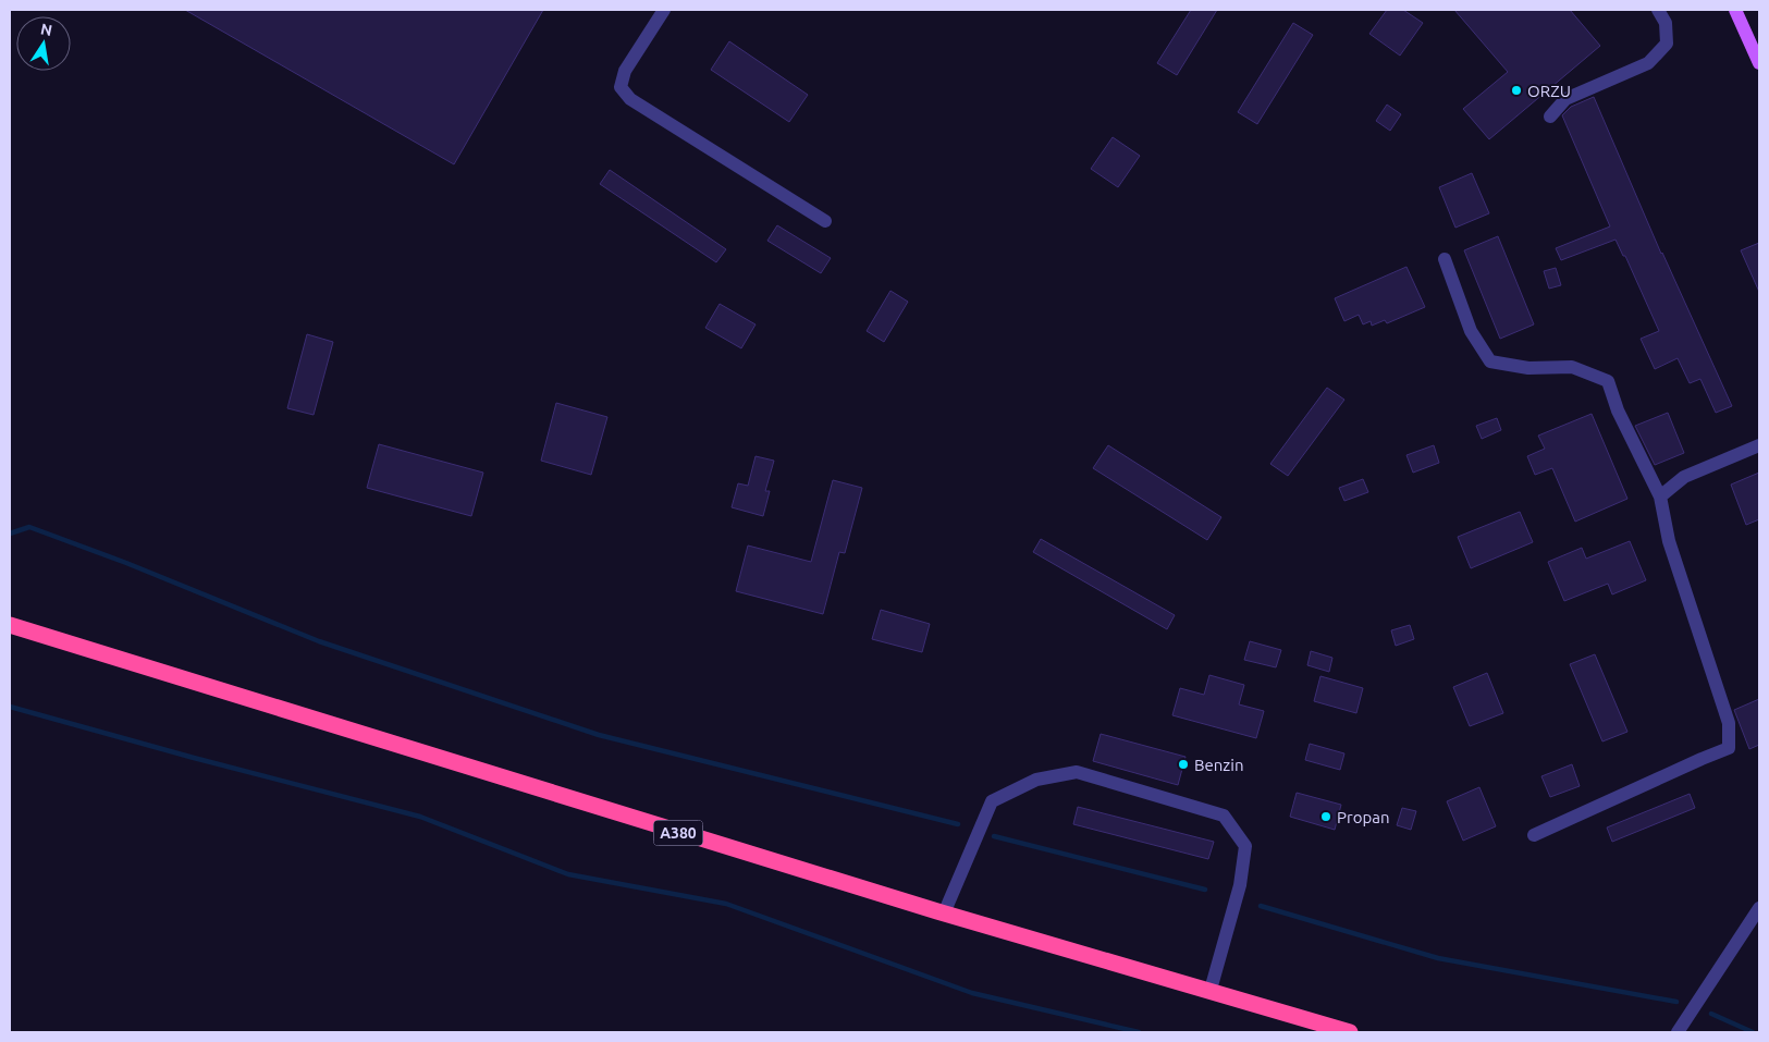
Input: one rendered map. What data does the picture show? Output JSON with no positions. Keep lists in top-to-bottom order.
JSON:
{
  "streets": {
    "highway": ["A380"]
  },
  "places": ["ORZU", "Benzin", "Propan"],
  "north": "top"
}
